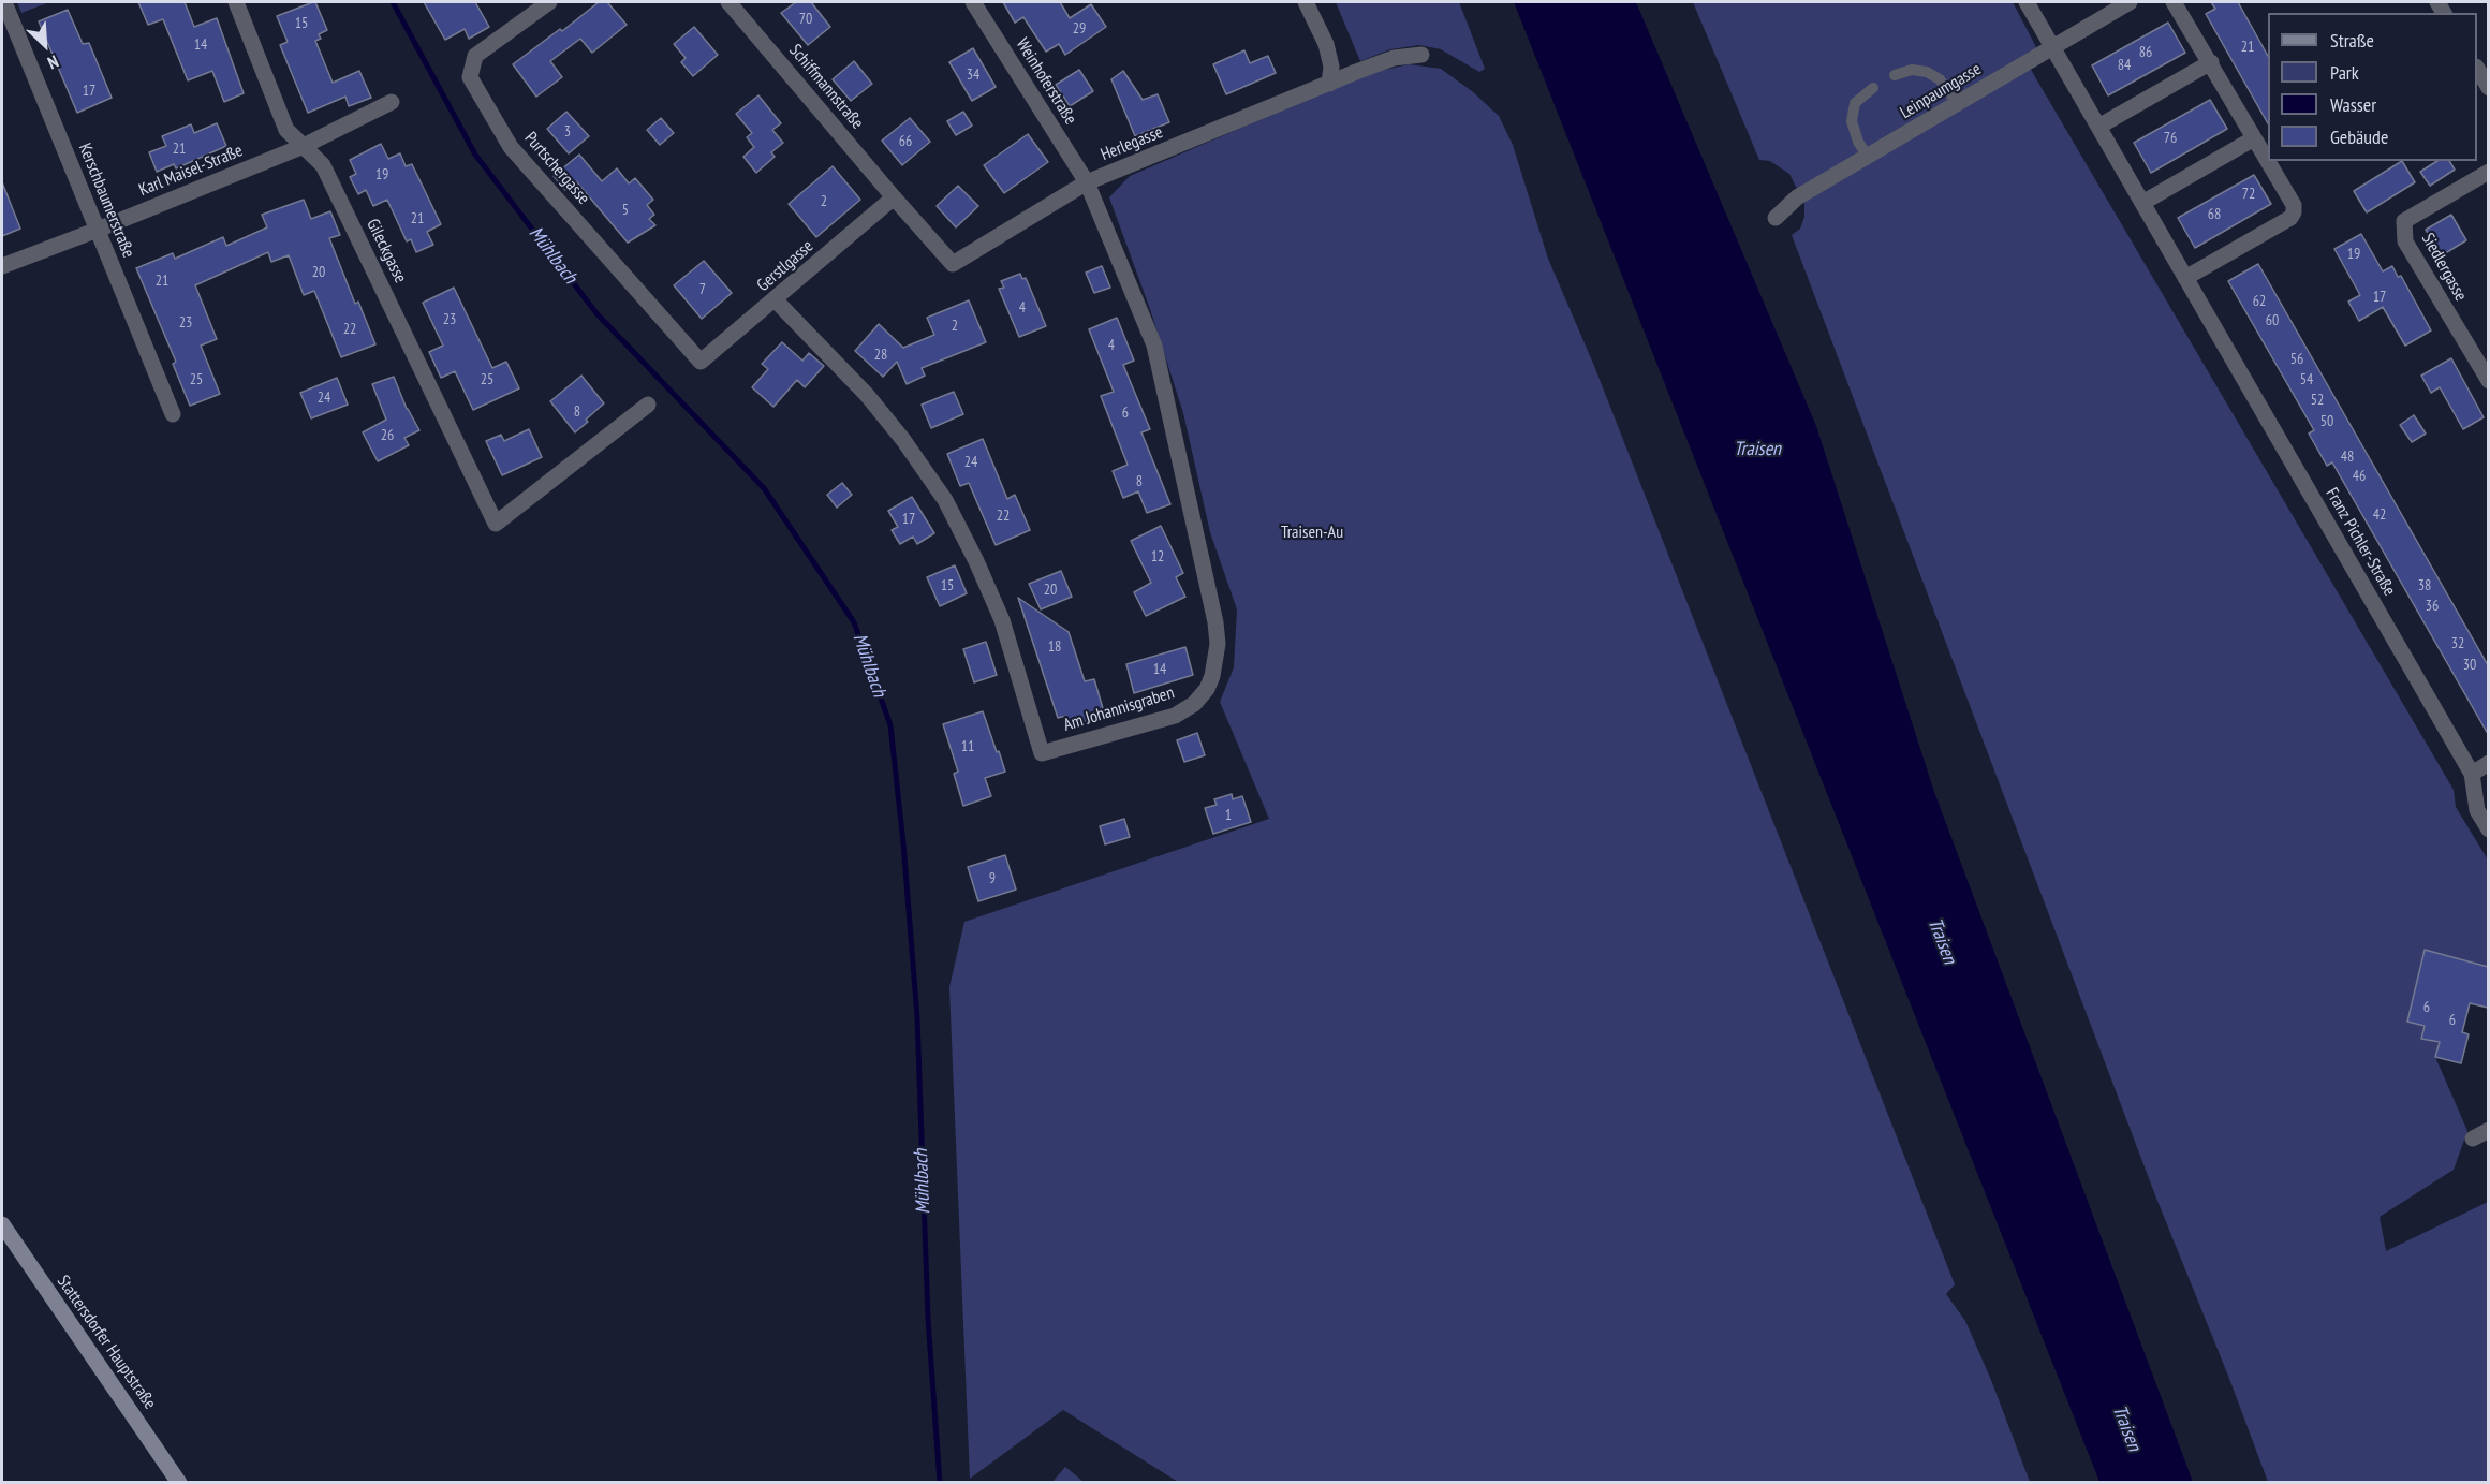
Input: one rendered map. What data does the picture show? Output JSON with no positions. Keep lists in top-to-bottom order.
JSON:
{
  "streets": {
    "main road": ["Stattersdorfer Hauptstraße"],
    "street": [
      "Weinhoferstraße",
      "Schiffmannstraße",
      "Leinpaumgasse",
      "Herlegasse",
      "Purtschergasse",
      "Karl Maisel-Straße",
      "Kerschbaumerstraße",
      "Gileckgasse",
      "Gerstlgasse",
      "Siedlergasse",
      "Franz Pichler-Straße",
      "Am Johannisgraben"
    ]
  },
  "crossings": [
    ["Weinhoferstraße", "Herlegasse"],
    ["Weinhoferstraße", "Am Johannisgraben"],
    ["Schiffmannstraße", "Herlegasse"],
    ["Schiffmannstraße", "Gerstlgasse"],
    ["Leinpaumgasse", "Franz Pichler-Straße"],
    ["Herlegasse", "Gerstlgasse"],
    ["Herlegasse", "Am Johannisgraben"],
    ["Purtschergasse", "Gerstlgasse"],
    ["Karl Maisel-Straße", "Kerschbaumerstraße"],
    ["Karl Maisel-Straße", "Gileckgasse"],
    ["Gerstlgasse", "Am Johannisgraben"]
  ],
  "water": ["Mühlbach", "Traisen"],
  "parks": ["Traisen-Au"],
  "house_numbers": [
    "70",
    "15",
    "29",
    "14",
    "21",
    "86",
    "84",
    "34",
    "17",
    "3",
    "76",
    "66",
    "21",
    "19",
    "72",
    "2",
    "5",
    "68",
    "21",
    "19",
    "20",
    "21",
    "7",
    "17",
    "62",
    "4",
    "23",
    "60",
    "23",
    "2",
    "22",
    "4",
    "28",
    "56",
    "25",
    "25",
    "54",
    "24",
    "52",
    "8",
    "6",
    "50",
    "26",
    "48",
    "24",
    "46",
    "8",
    "42",
    "22",
    "17",
    "12",
    "15",
    "38",
    "20",
    "36",
    "32",
    "18",
    "30",
    "14",
    "11",
    "1",
    "9",
    "6",
    "6"
  ],
  "legend": [
    "Straße",
    "Park",
    "Wasser",
    "Gebäude"
  ],
  "north": "bottom right"
}
